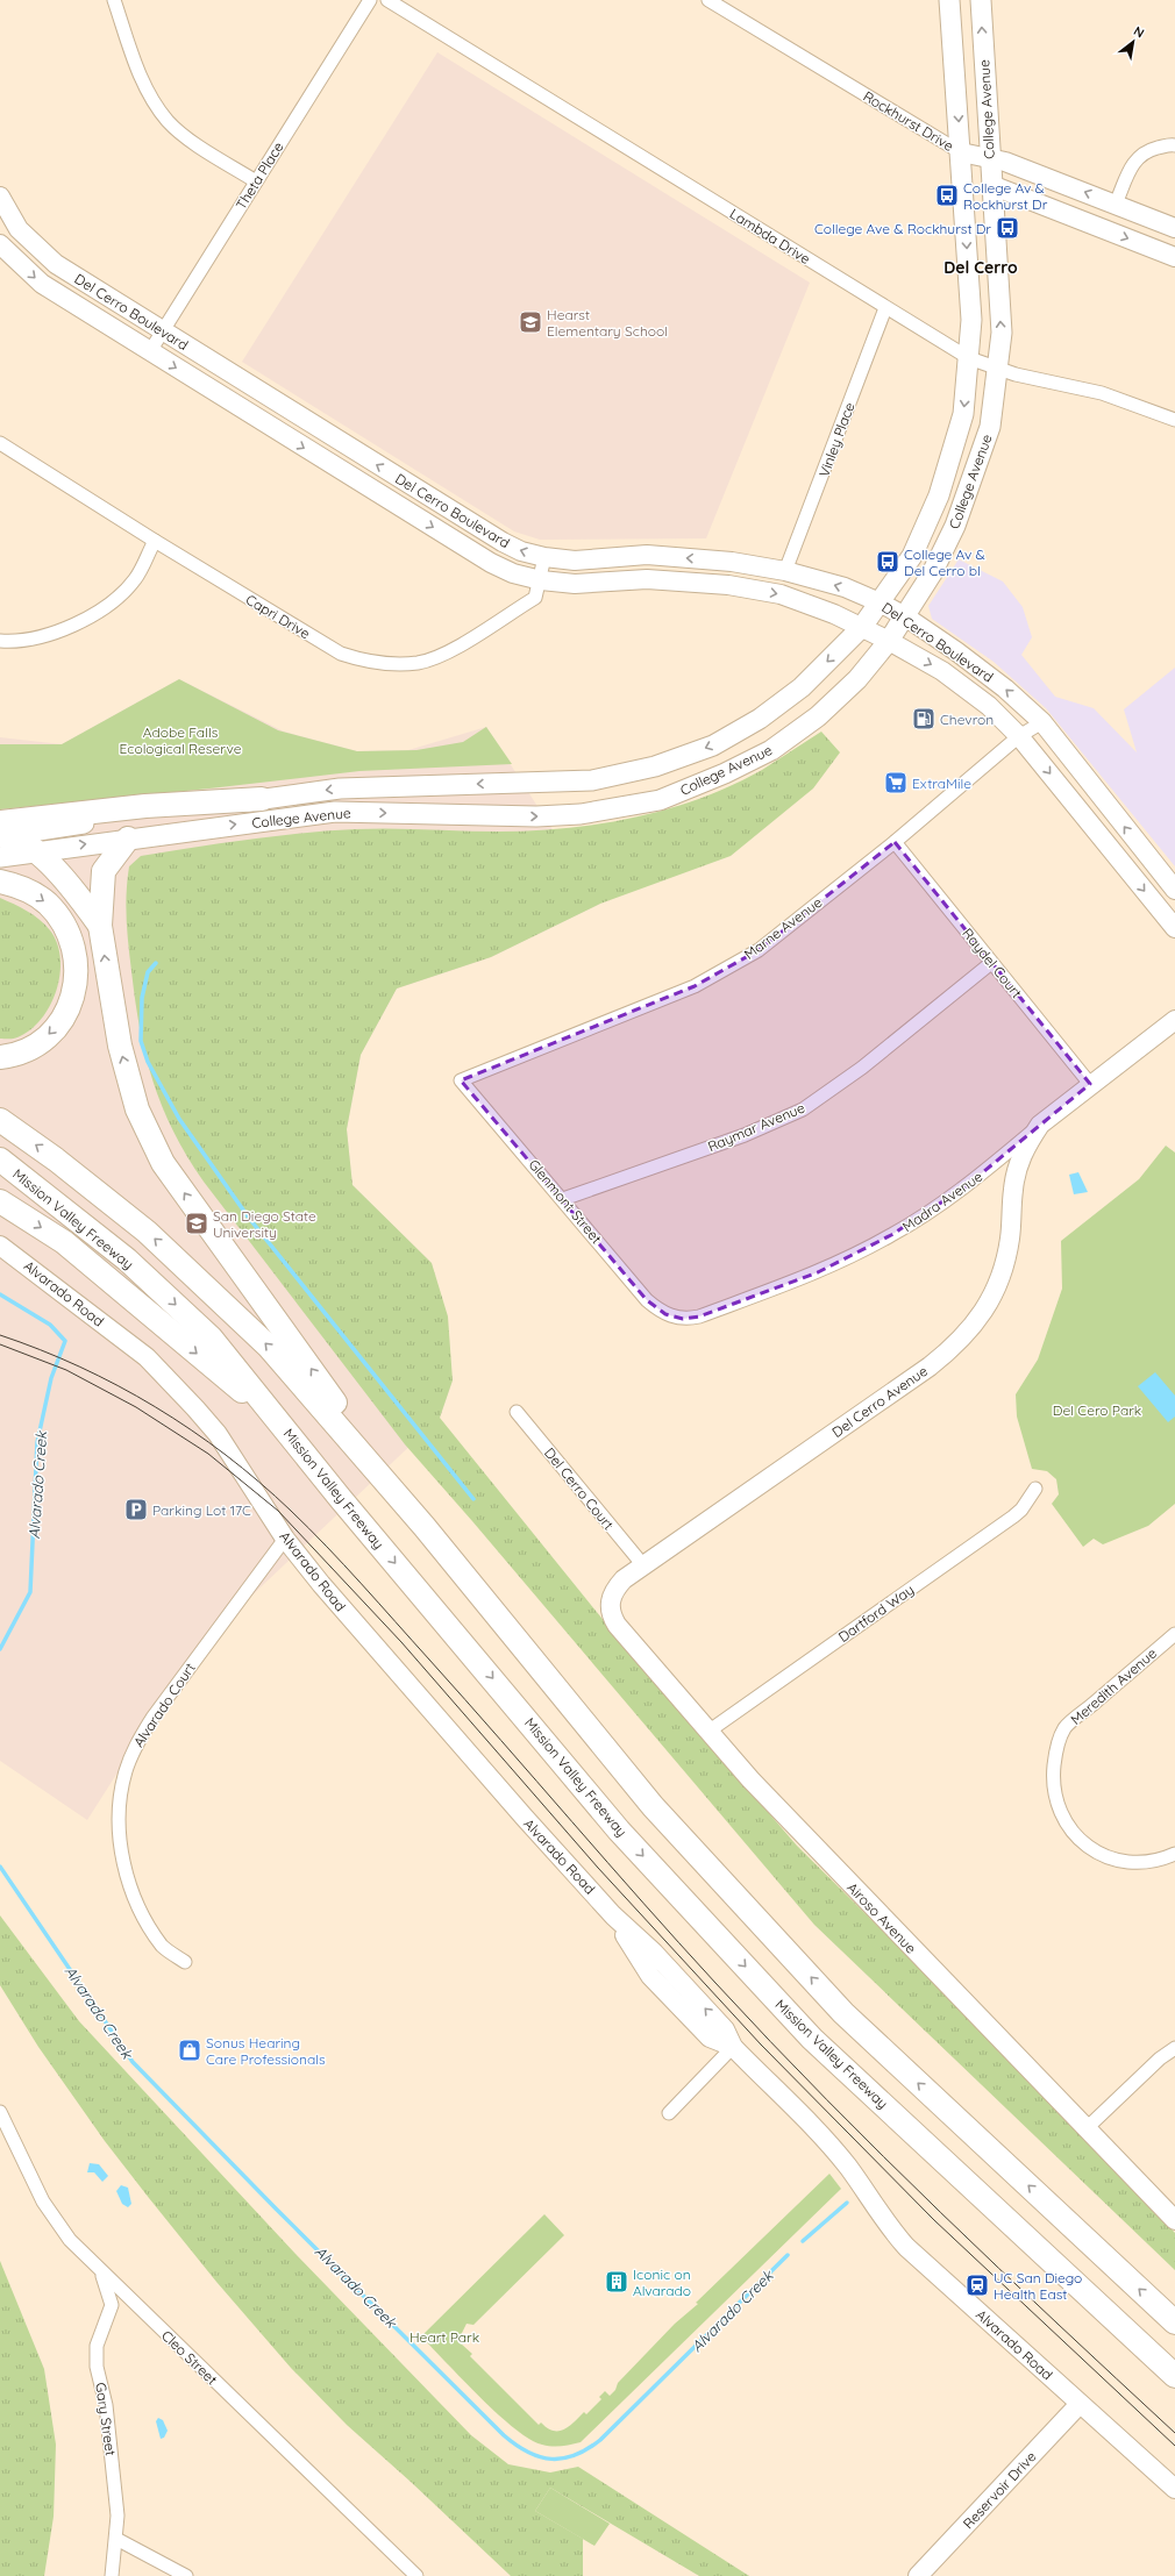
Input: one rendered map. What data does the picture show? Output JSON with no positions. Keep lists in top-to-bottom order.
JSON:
{
  "streets": {
    "highway": ["Mission Valley Freeway"],
    "main road": ["College Avenue"],
    "street": [
      "Rockhurst Drive",
      "Theta Place",
      "Lambda Drive",
      "Del Cerro Boulevard",
      "Vinley Place",
      "Capri Drive",
      "Marne Avenue",
      "Raydel Court",
      "Raymar Avenue",
      "Glenmont Street",
      "Madra Avenue",
      "Alvarado Road",
      "Del Cerro Avenue",
      "Del Cerro Court",
      "Dartford Way",
      "Meredith Avenue",
      "Alvarado Court",
      "Airoso Avenue",
      "Cleo Street",
      "Gary Street",
      "Reservoir Drive"
    ]
  },
  "crossings": [
    ["College Avenue", "Rockhurst Drive"],
    ["College Avenue", "Lambda Drive"],
    ["College Avenue", "Del Cerro Boulevard"],
    ["Theta Place", "Del Cerro Boulevard"],
    ["Lambda Drive", "Vinley Place"],
    ["Del Cerro Boulevard", "Vinley Place"],
    ["Del Cerro Boulevard", "Capri Drive"],
    ["Del Cerro Boulevard", "Marne Avenue"],
    ["Marne Avenue", "Raydel Court"],
    ["Marne Avenue", "Glenmont Street"],
    ["Raydel Court", "Raymar Avenue"],
    ["Raydel Court", "Madra Avenue"],
    ["Raymar Avenue", "Glenmont Street"],
    ["Glenmont Street", "Madra Avenue"],
    ["Madra Avenue", "Del Cerro Avenue"],
    ["Alvarado Road", "Alvarado Court"],
    ["Alvarado Road", "Reservoir Drive"],
    ["Del Cerro Avenue", "Del Cerro Court"],
    ["Del Cerro Avenue", "Airoso Avenue"],
    ["Dartford Way", "Airoso Avenue"],
    ["Cleo Street", "Gary Street"]
  ],
  "districts": ["Del Cerro"],
  "water": ["Alvarado Creek"],
  "parks": ["Adobe Falls Ecological Reserve", "Del Cero Park", "Heart Park"],
  "places": {
    "bus stop": ["College Av & Rockhurst Dr", "College Ave & Rockhurst Dr", "College Av & Del Cerro bl"],
    "school or university": ["Hearst Elementary School", "San Diego State University"],
    "fuel station": ["Chevron"],
    "supermarket": ["ExtraMile"],
    "parking": ["Parking Lot 17C"],
    "shop": ["Sonus Hearing Care Professionals"],
    "building": ["Iconic on Alvarado"],
    "station": ["UC San Diego Health East"]
  },
  "north": "top right"
}
